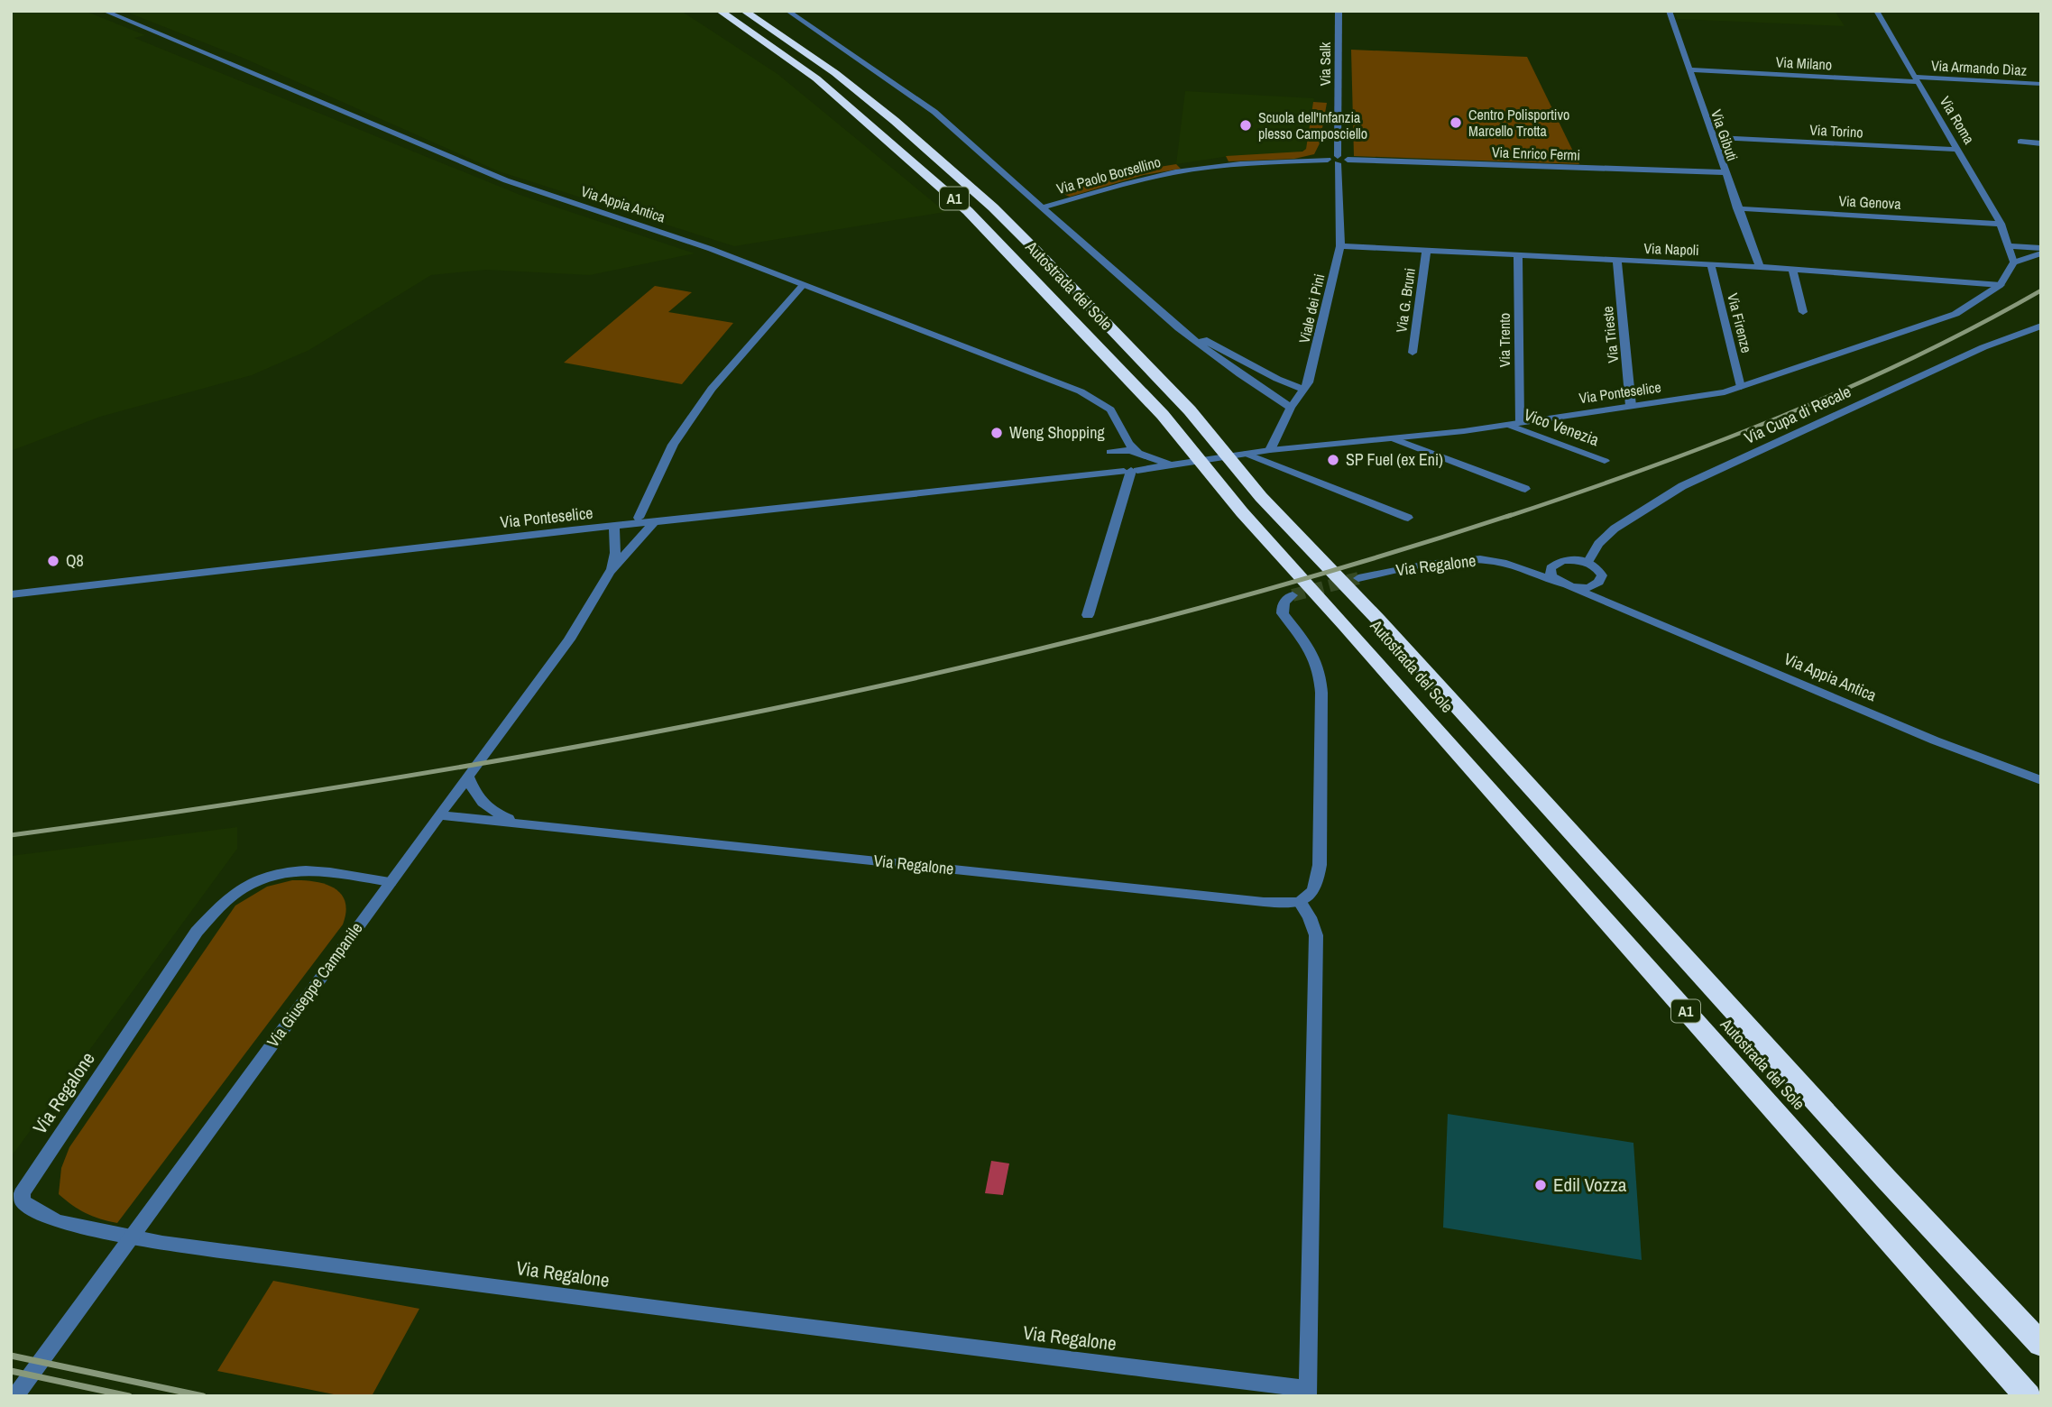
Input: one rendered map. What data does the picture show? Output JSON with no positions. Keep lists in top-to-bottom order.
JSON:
{
  "streets": {
    "highway": ["A1", "Autostrada del Sole"],
    "street": [
      "Via Milano",
      "Via Salk",
      "Via Armando Dìaz",
      "Via Roma",
      "Via Torino",
      "Via Gibuti",
      "Via Enrico Fermi",
      "Via Paolo Borsellino",
      "Via Genova",
      "Via Appia Antica",
      "Via Napoli",
      "Via G. Bruni",
      "Viale dei Pini",
      "Via Firenze",
      "Via Trieste",
      "Via Trento",
      "Via Ponteselice",
      "Via Cupa di Recale",
      "Vico Venezia",
      "Via Regalone",
      "Via Giuseppe Campanile"
    ]
  },
  "crossings": [
    ["Via Milano", "Via Armando Dìaz"],
    ["Via Milano", "Via Roma"],
    ["Via Milano", "Via Gibuti"],
    ["Via Salk", "Via Enrico Fermi"],
    ["Via Salk", "Via Paolo Borsellino"],
    ["Via Salk", "Viale dei Pini"],
    ["Via Armando Dìaz", "Via Roma"],
    ["Via Roma", "Via Torino"],
    ["Via Roma", "Via Genova"],
    ["Via Roma", "Via Ponteselice"],
    ["Via Torino", "Via Gibuti"],
    ["Via Gibuti", "Via Enrico Fermi"],
    ["Via Gibuti", "Via Genova"],
    ["Via Gibuti", "Via Napoli"],
    ["Via Enrico Fermi", "Via Paolo Borsellino"],
    ["Via Enrico Fermi", "Viale dei Pini"],
    ["Via Paolo Borsellino", "Viale dei Pini"],
    ["Via Appia Antica", "Via Ponteselice"],
    ["Via Appia Antica", "Via Regalone"],
    ["Via Napoli", "Via G. Bruni"],
    ["Via Napoli", "Viale dei Pini"],
    ["Via Napoli", "Via Firenze"],
    ["Via Napoli", "Via Trieste"],
    ["Via Napoli", "Via Trento"],
    ["Via Napoli", "Via Ponteselice"],
    ["Viale dei Pini", "Via Ponteselice"],
    ["Via Firenze", "Via Ponteselice"],
    ["Via Trieste", "Via Ponteselice"],
    ["Via Trento", "Via Ponteselice"],
    ["Via Ponteselice", "Vico Venezia"],
    ["Via Ponteselice", "Via Giuseppe Campanile"],
    ["Via Regalone", "Via Giuseppe Campanile"]
  ],
  "places": [
    "Centro Polisportivo Marcello Trotta",
    "Scuola dell'Infanzia plesso Camposciello",
    "Weng Shopping",
    "SP Fuel (ex Eni)",
    "Q8",
    "Edil Vozza"
  ]
}
